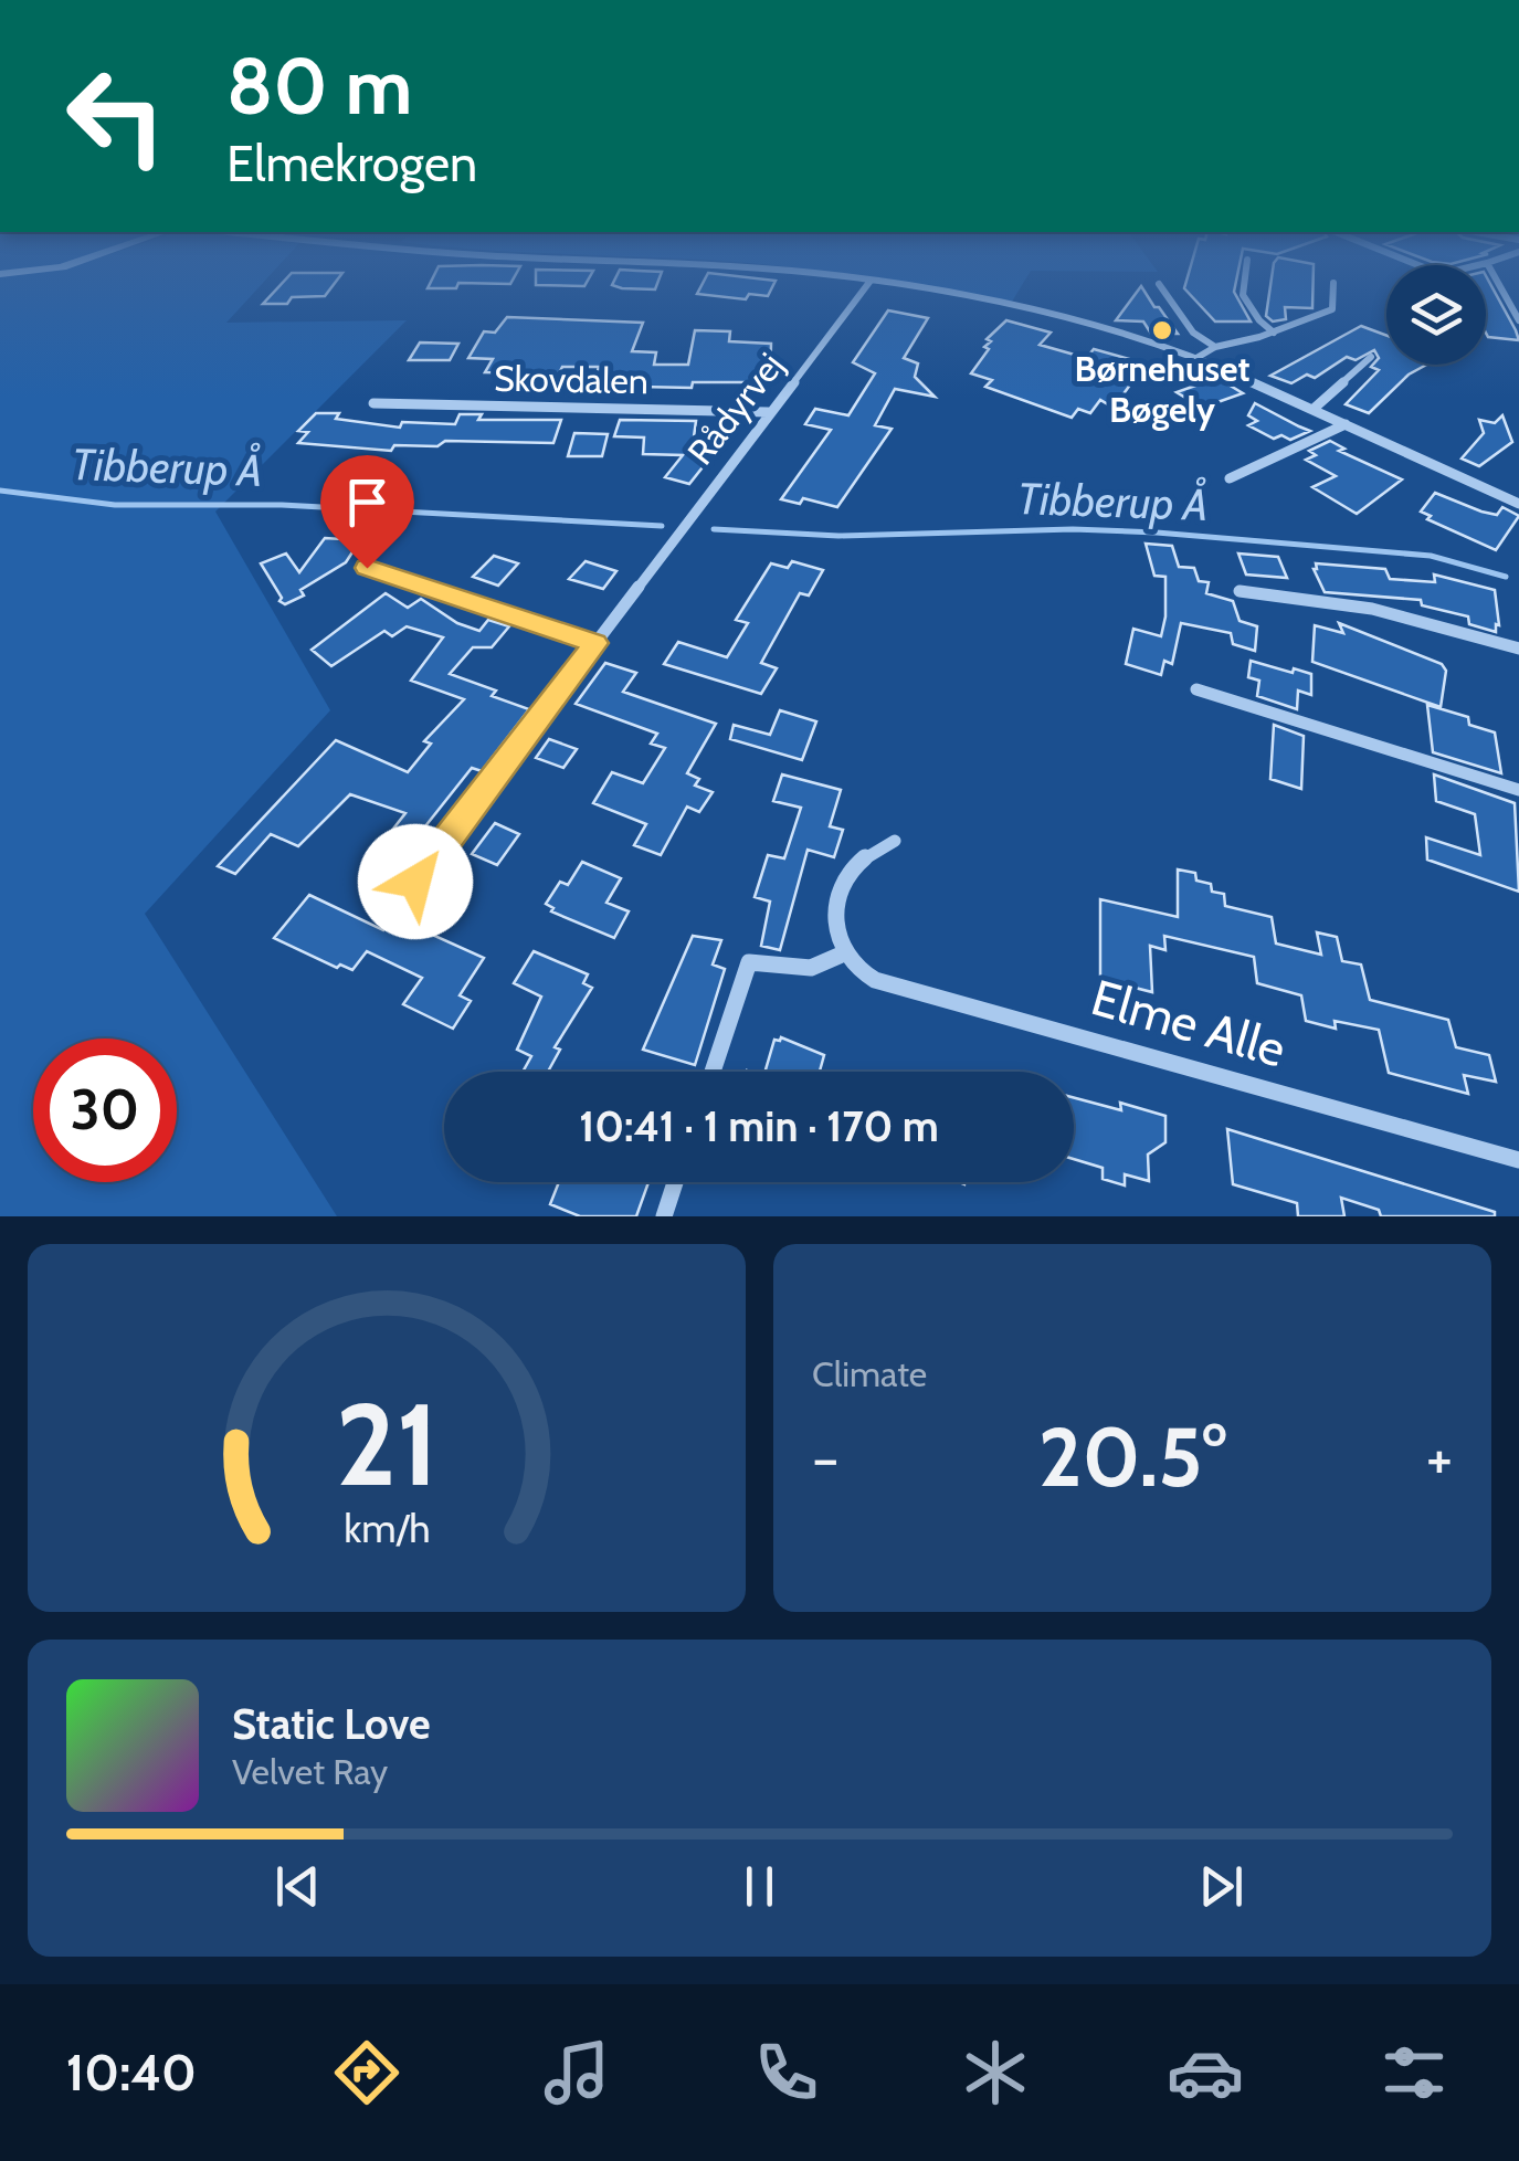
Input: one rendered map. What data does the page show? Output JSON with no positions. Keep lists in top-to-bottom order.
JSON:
{
  "streets": {
    "street": ["Skovdalen", "Rådyrvej", "Elme Alle"]
  },
  "crossings": [
    ["Skovdalen", "Rådyrvej"]
  ],
  "water": ["Tibberup Å"],
  "places": ["Børnehuset Bøgely"],
  "page": {
    "turn": ["80 m", "Elmekrogen"],
    "limit": "30",
    "trip": "10:41 · 1 min · 170 m",
    "tile": "Climate",
    "heat": ["−", "20.5°", "+"],
    "song": ["Static Love", "Velvet Ray"],
    "tabs": "10:40",
    "gauge": ["21", "km/h"]
  }
}
